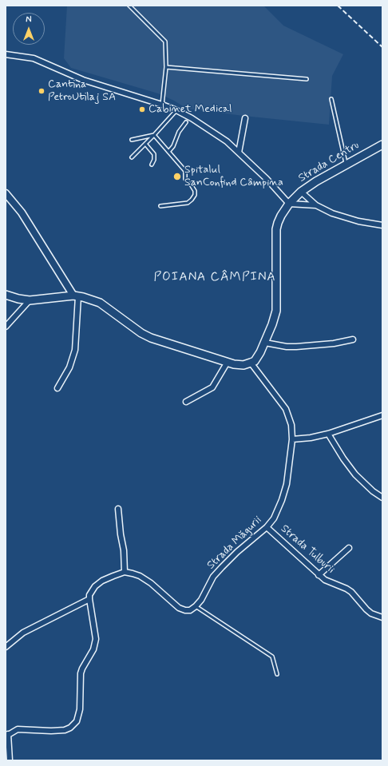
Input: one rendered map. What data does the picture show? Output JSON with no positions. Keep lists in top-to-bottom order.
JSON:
{
  "streets": {
    "main road": ["Strada Centru"],
    "street": ["Strada Măgurii", "Strada Tulburii"]
  },
  "crossings": [
    ["Strada Centru", "Strada Măgurii"],
    ["Strada Măgurii", "Strada Tulburii"]
  ],
  "districts": ["POIANA CÂMPINA"],
  "places": ["Cantina PetroUtilaj SA", "Cabinet Medical", "Spitalul SanConfind Câmpina"],
  "north": "top"
}
